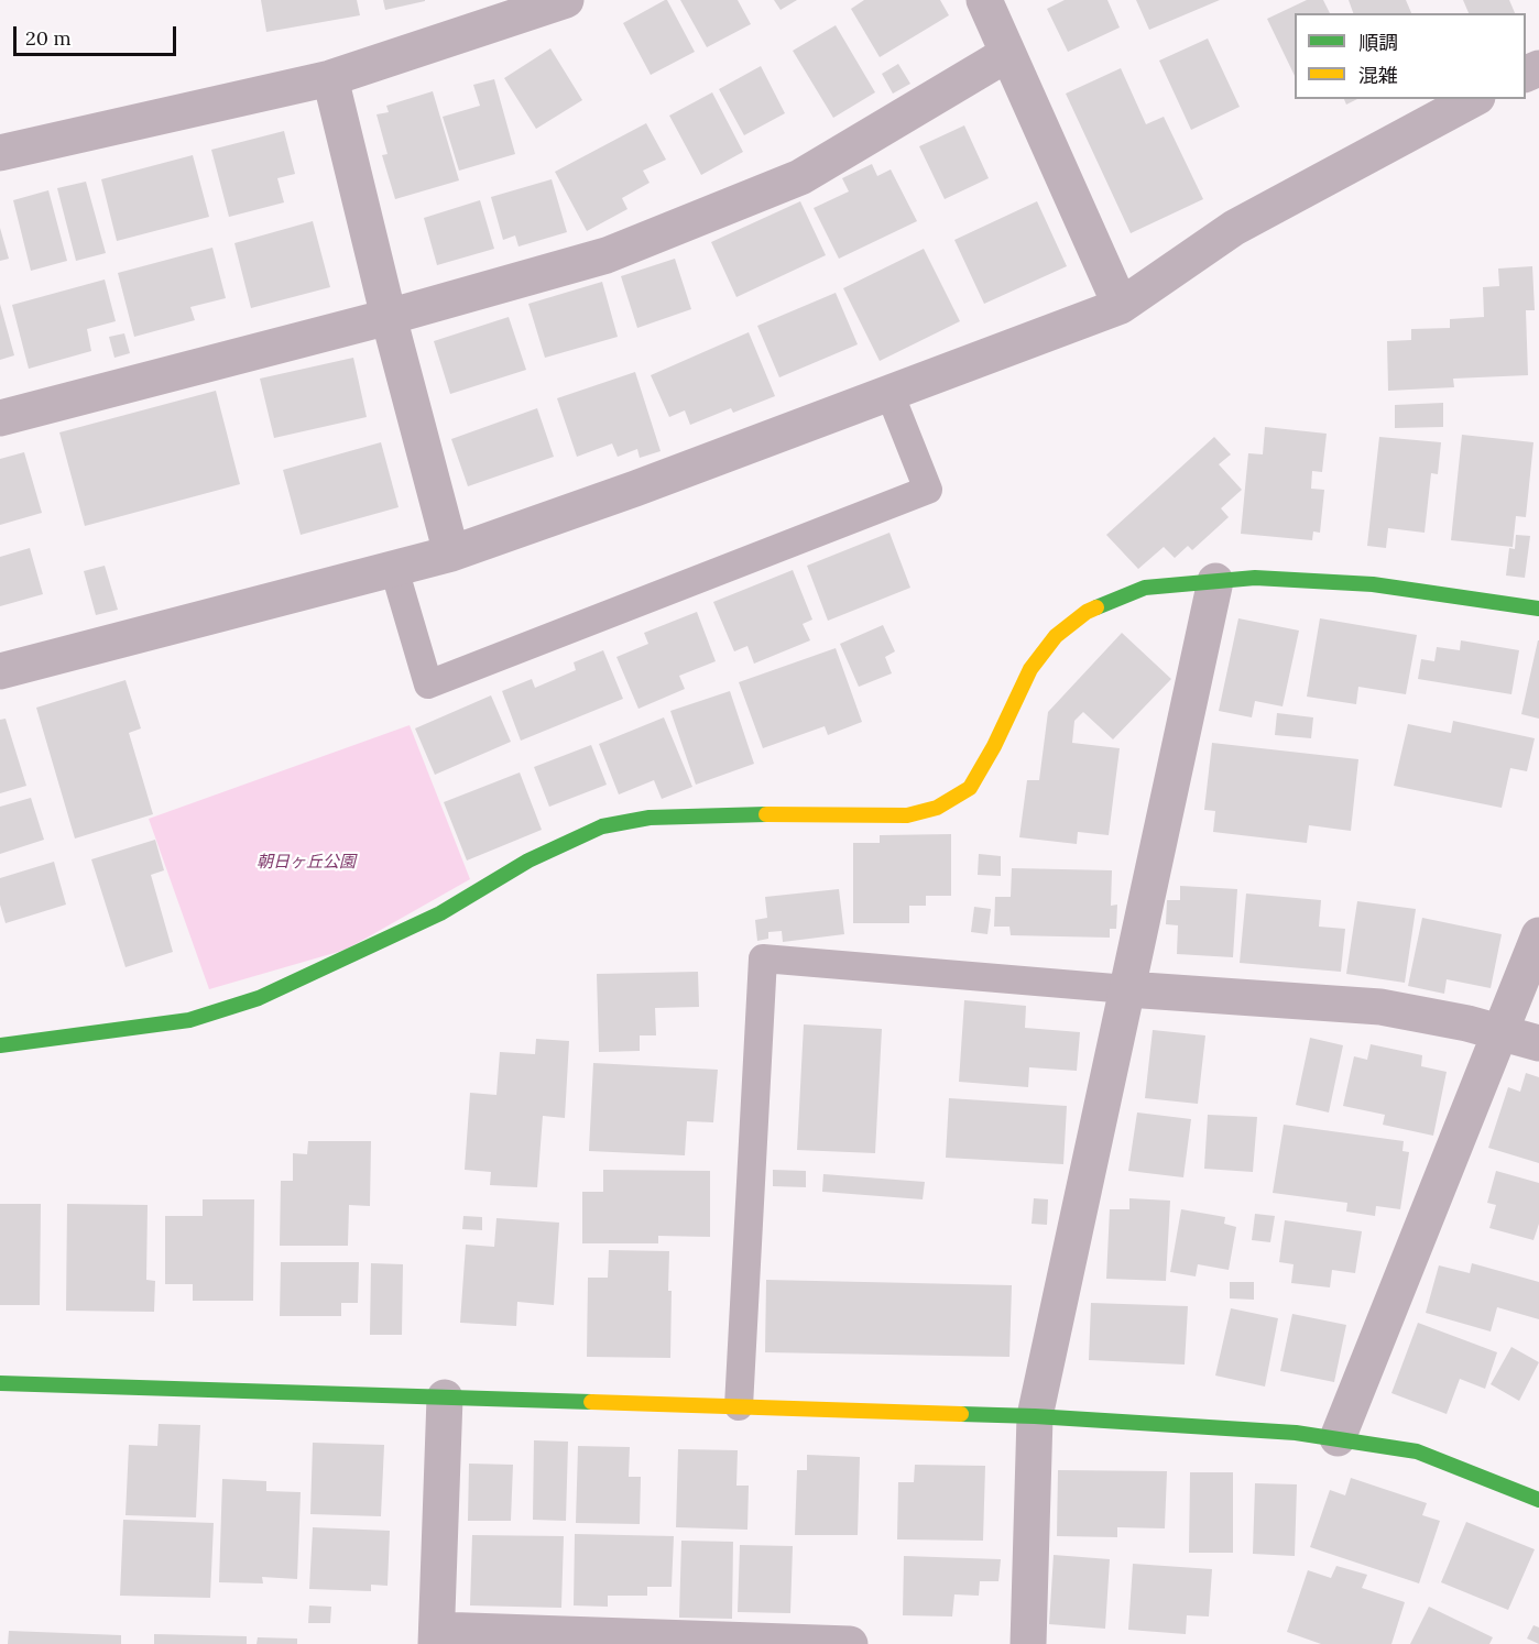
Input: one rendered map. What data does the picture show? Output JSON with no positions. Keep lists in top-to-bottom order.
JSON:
{
  "parks": ["朝日ヶ丘公園"],
  "legend": ["順調", "混雑"],
  "scale_bar": "20 m"
}
